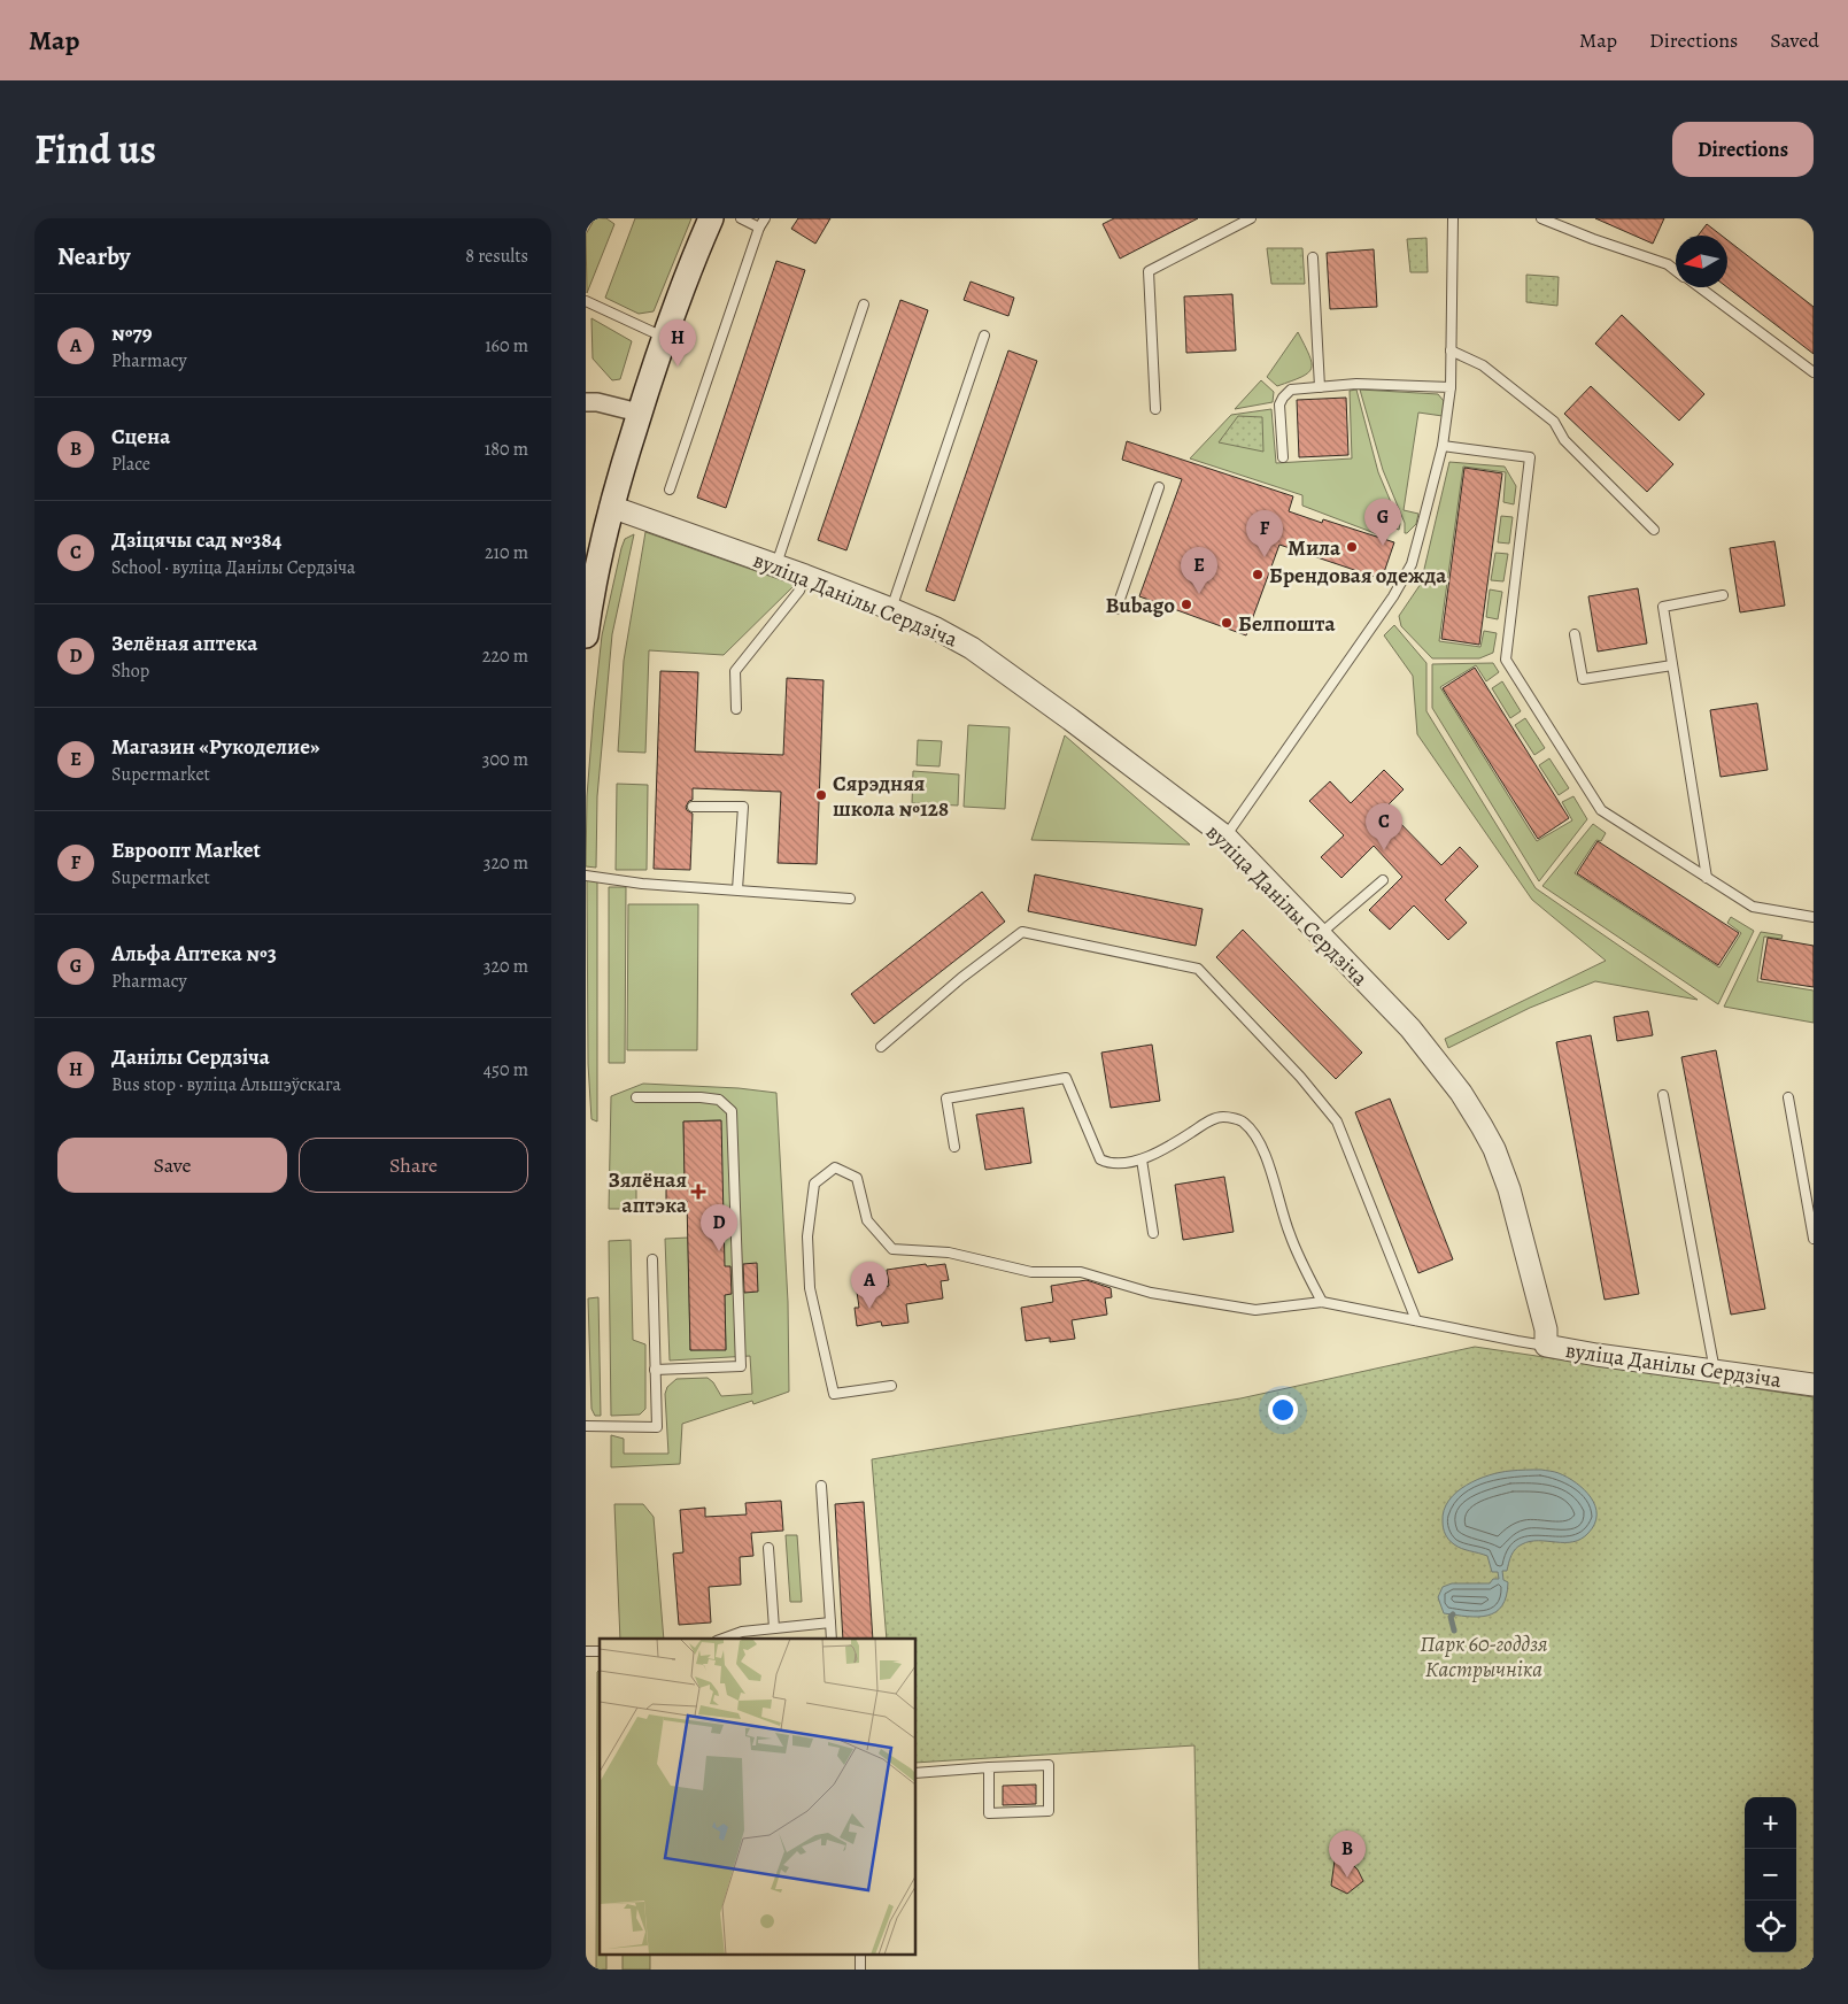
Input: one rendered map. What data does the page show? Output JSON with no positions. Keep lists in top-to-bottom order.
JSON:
{
  "streets": {
    "street": ["вуліца Данілы Сердзіча"]
  },
  "parks": ["Парк 60-годдзя Кастрычніка"],
  "places": {
    "other": [
      "Мила",
      "Брендовая одежда",
      "Bubago",
      "Белпошта",
      "Сярэдняя школа №128"
    ],
    "health": ["Зялёная аптэка"]
  },
  "north": "left",
  "page": {
    "header": "Map",
    "nav": ["Map", "Directions", "Saved"],
    "title": "Find us",
    "buttons": [
      "Directions",
      ["Save", "Share"]
    ],
    "heading": ["Nearby", "8 results"],
    "list": [
      {
        "mark": "A",
        "name": "№79",
        "note": "Pharmacy",
        "value": "160 m"
      },
      {
        "mark": "B",
        "name": "Сцена",
        "note": "Place",
        "value": "180 m"
      },
      {
        "mark": "C",
        "name": "Дзіцячы сад №384",
        "note": "School · вуліца Данілы Сердзіча",
        "value": "210 m"
      },
      {
        "mark": "D",
        "name": "Зелёная аптека",
        "note": "Shop",
        "value": "220 m"
      },
      {
        "mark": "E",
        "name": "Магазин «Рукоделие»",
        "note": "Supermarket",
        "value": "300 m"
      },
      {
        "mark": "F",
        "name": "Евроопт Market",
        "note": "Supermarket",
        "value": "320 m"
      },
      {
        "mark": "G",
        "name": "Альфа Аптека №3",
        "note": "Pharmacy",
        "value": "320 m"
      },
      {
        "mark": "H",
        "name": "Данілы Сердзіча",
        "note": "Bus stop · вуліца Альшэўскага",
        "value": "450 m"
      }
    ],
    "pins": [
      "H",
      "G",
      "F",
      "E",
      "C",
      "D",
      "A",
      "B"
    ],
    "map_buttons": ["+", "−"]
  }
}
